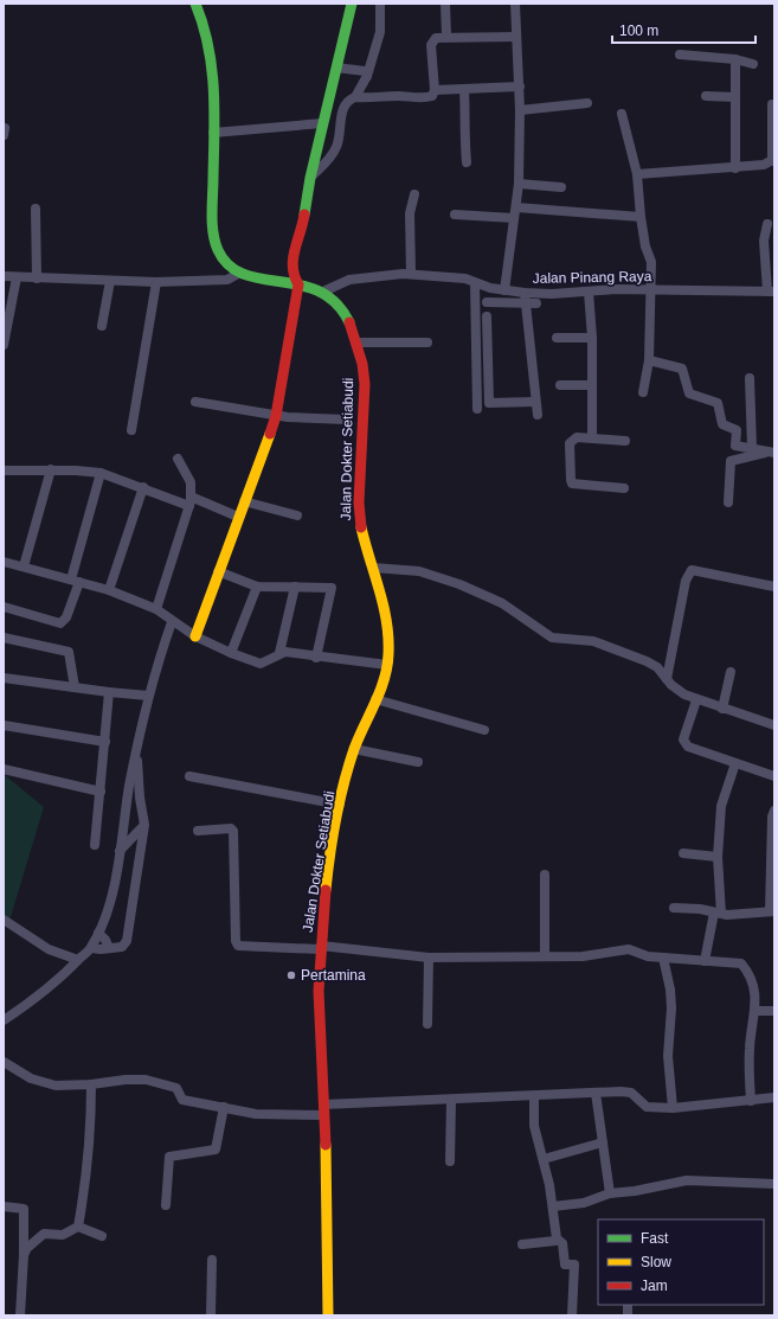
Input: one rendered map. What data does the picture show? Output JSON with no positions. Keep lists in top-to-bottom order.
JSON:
{
  "streets": {
    "main road": ["Jalan Dokter Setiabudi"],
    "street": ["Jalan Pinang Raya"]
  },
  "crossings": [
    ["Jalan Pinang Raya", "Jalan Dokter Setiabudi"]
  ],
  "places": ["Pertamina"],
  "legend": ["Fast", "Slow", "Jam"],
  "scale_bar": "100 m"
}
